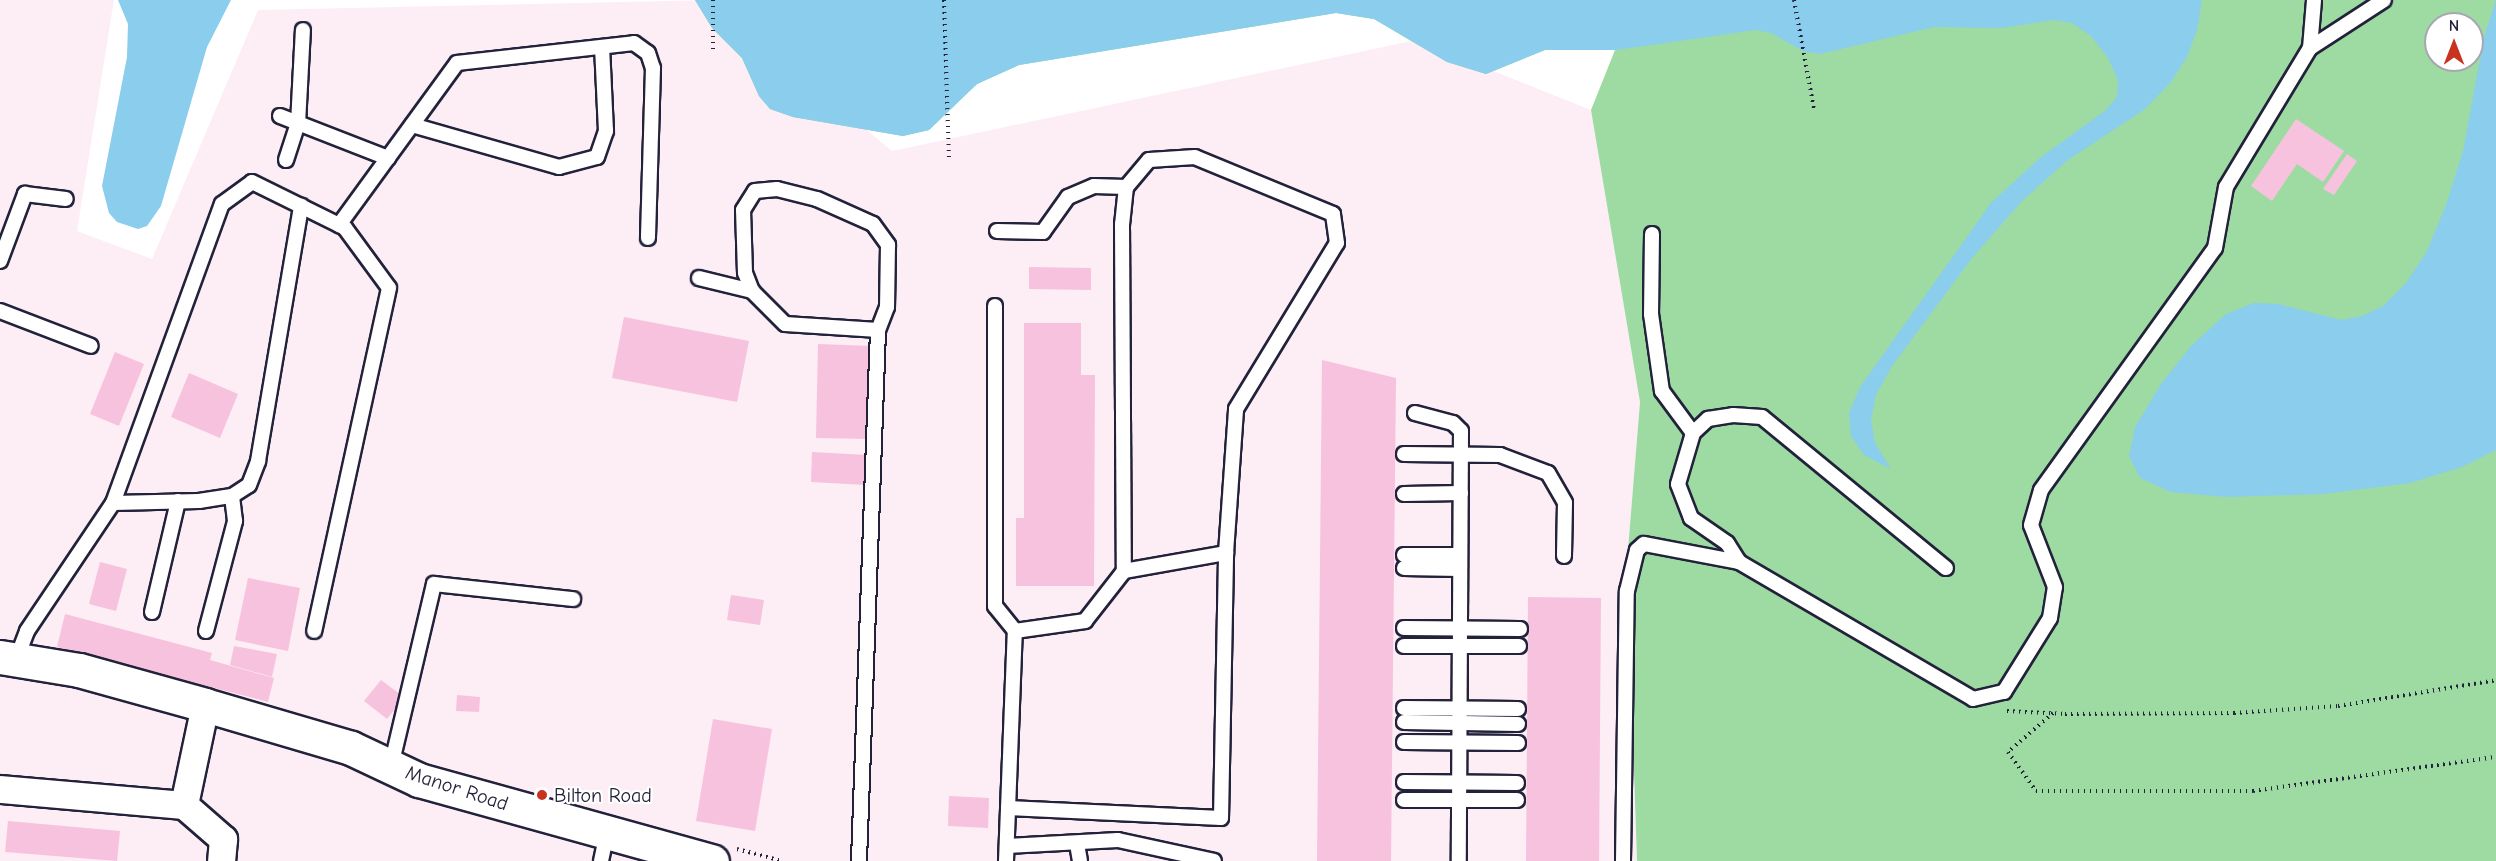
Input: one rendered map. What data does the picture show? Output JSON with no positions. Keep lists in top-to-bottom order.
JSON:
{
  "streets": {
    "street": ["Manor Road"]
  },
  "places": ["Bilton Road"],
  "north": "top"
}
